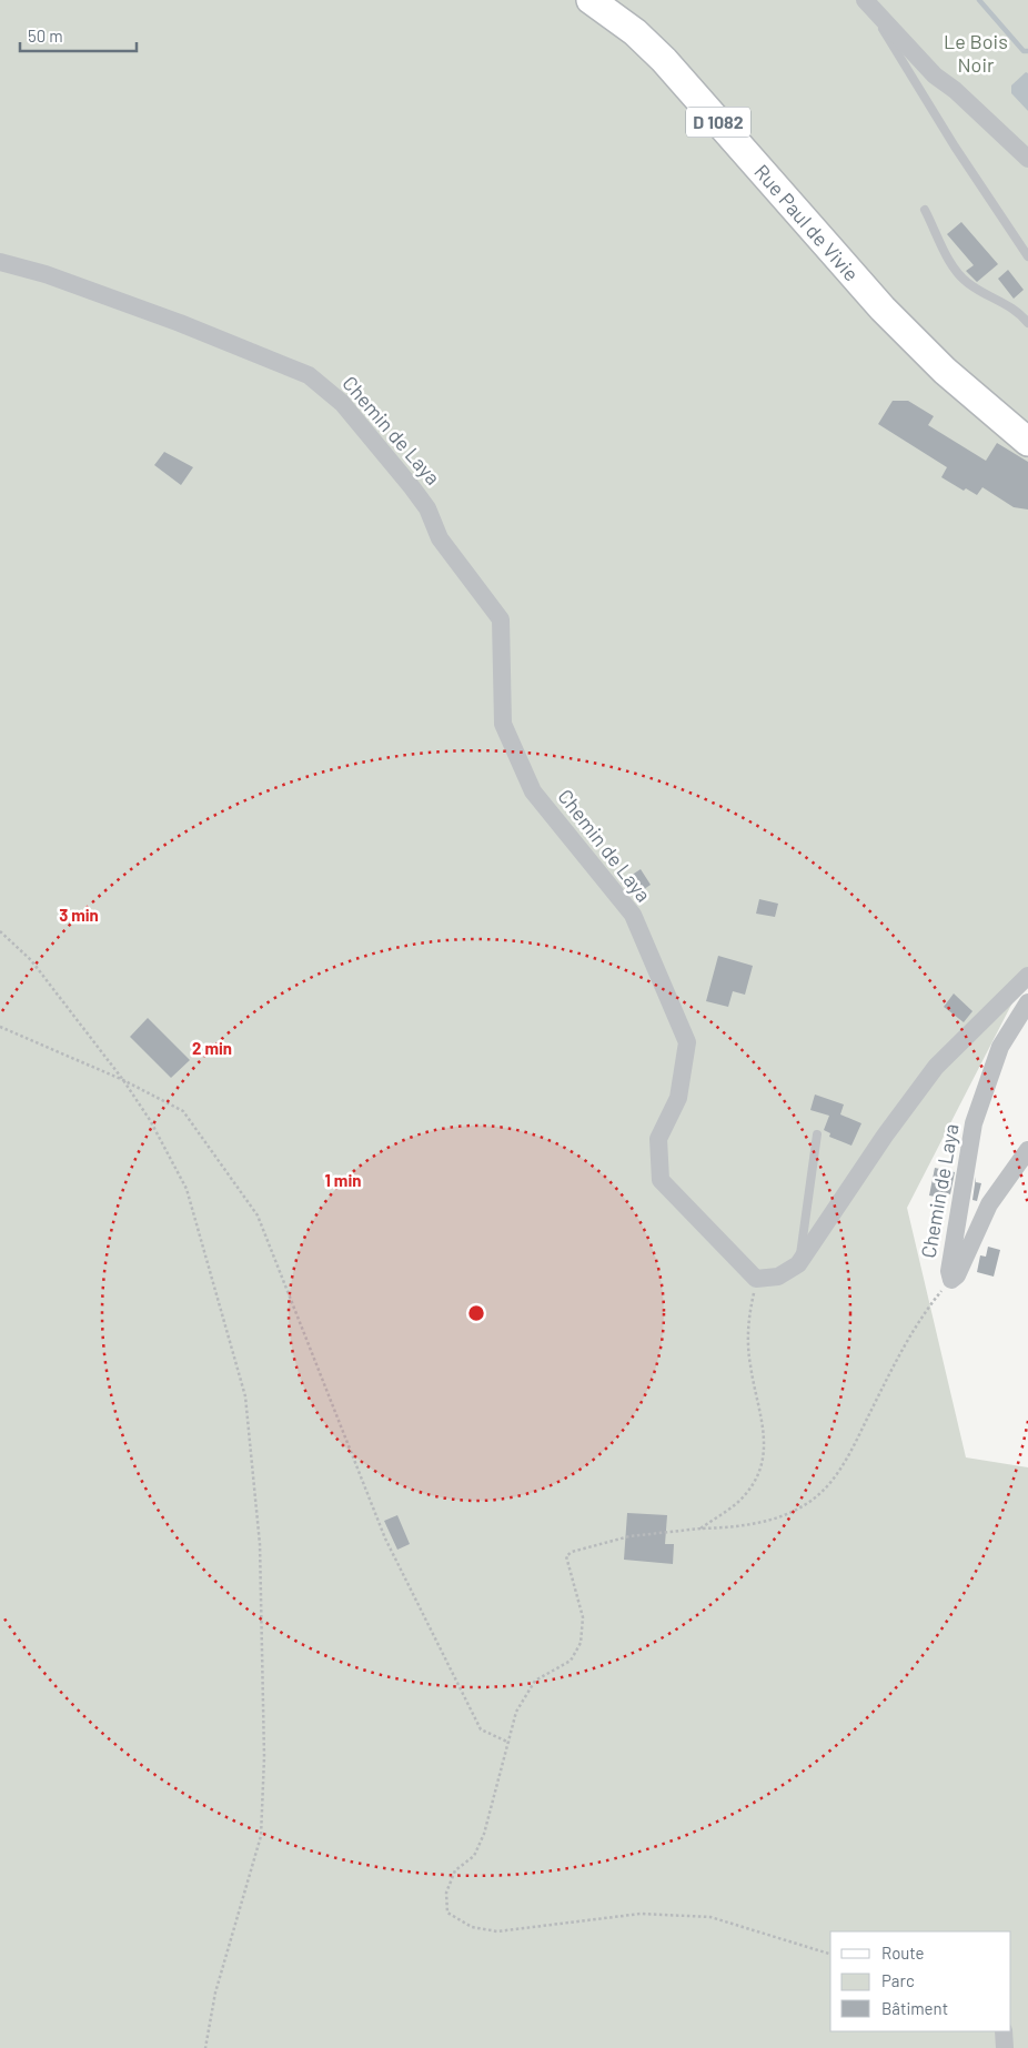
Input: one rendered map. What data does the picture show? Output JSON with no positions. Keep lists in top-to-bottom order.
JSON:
{
  "streets": {
    "main road": ["D 1082", "Rue Paul de Vivie"],
    "street": ["Chemin de Laya"]
  },
  "parks": ["Le Bois Noir"],
  "legend": ["Route", "Parc", "Bâtiment"],
  "scale_bar": "50 m",
  "rings": ["3 min", "2 min", "1 min"]
}
